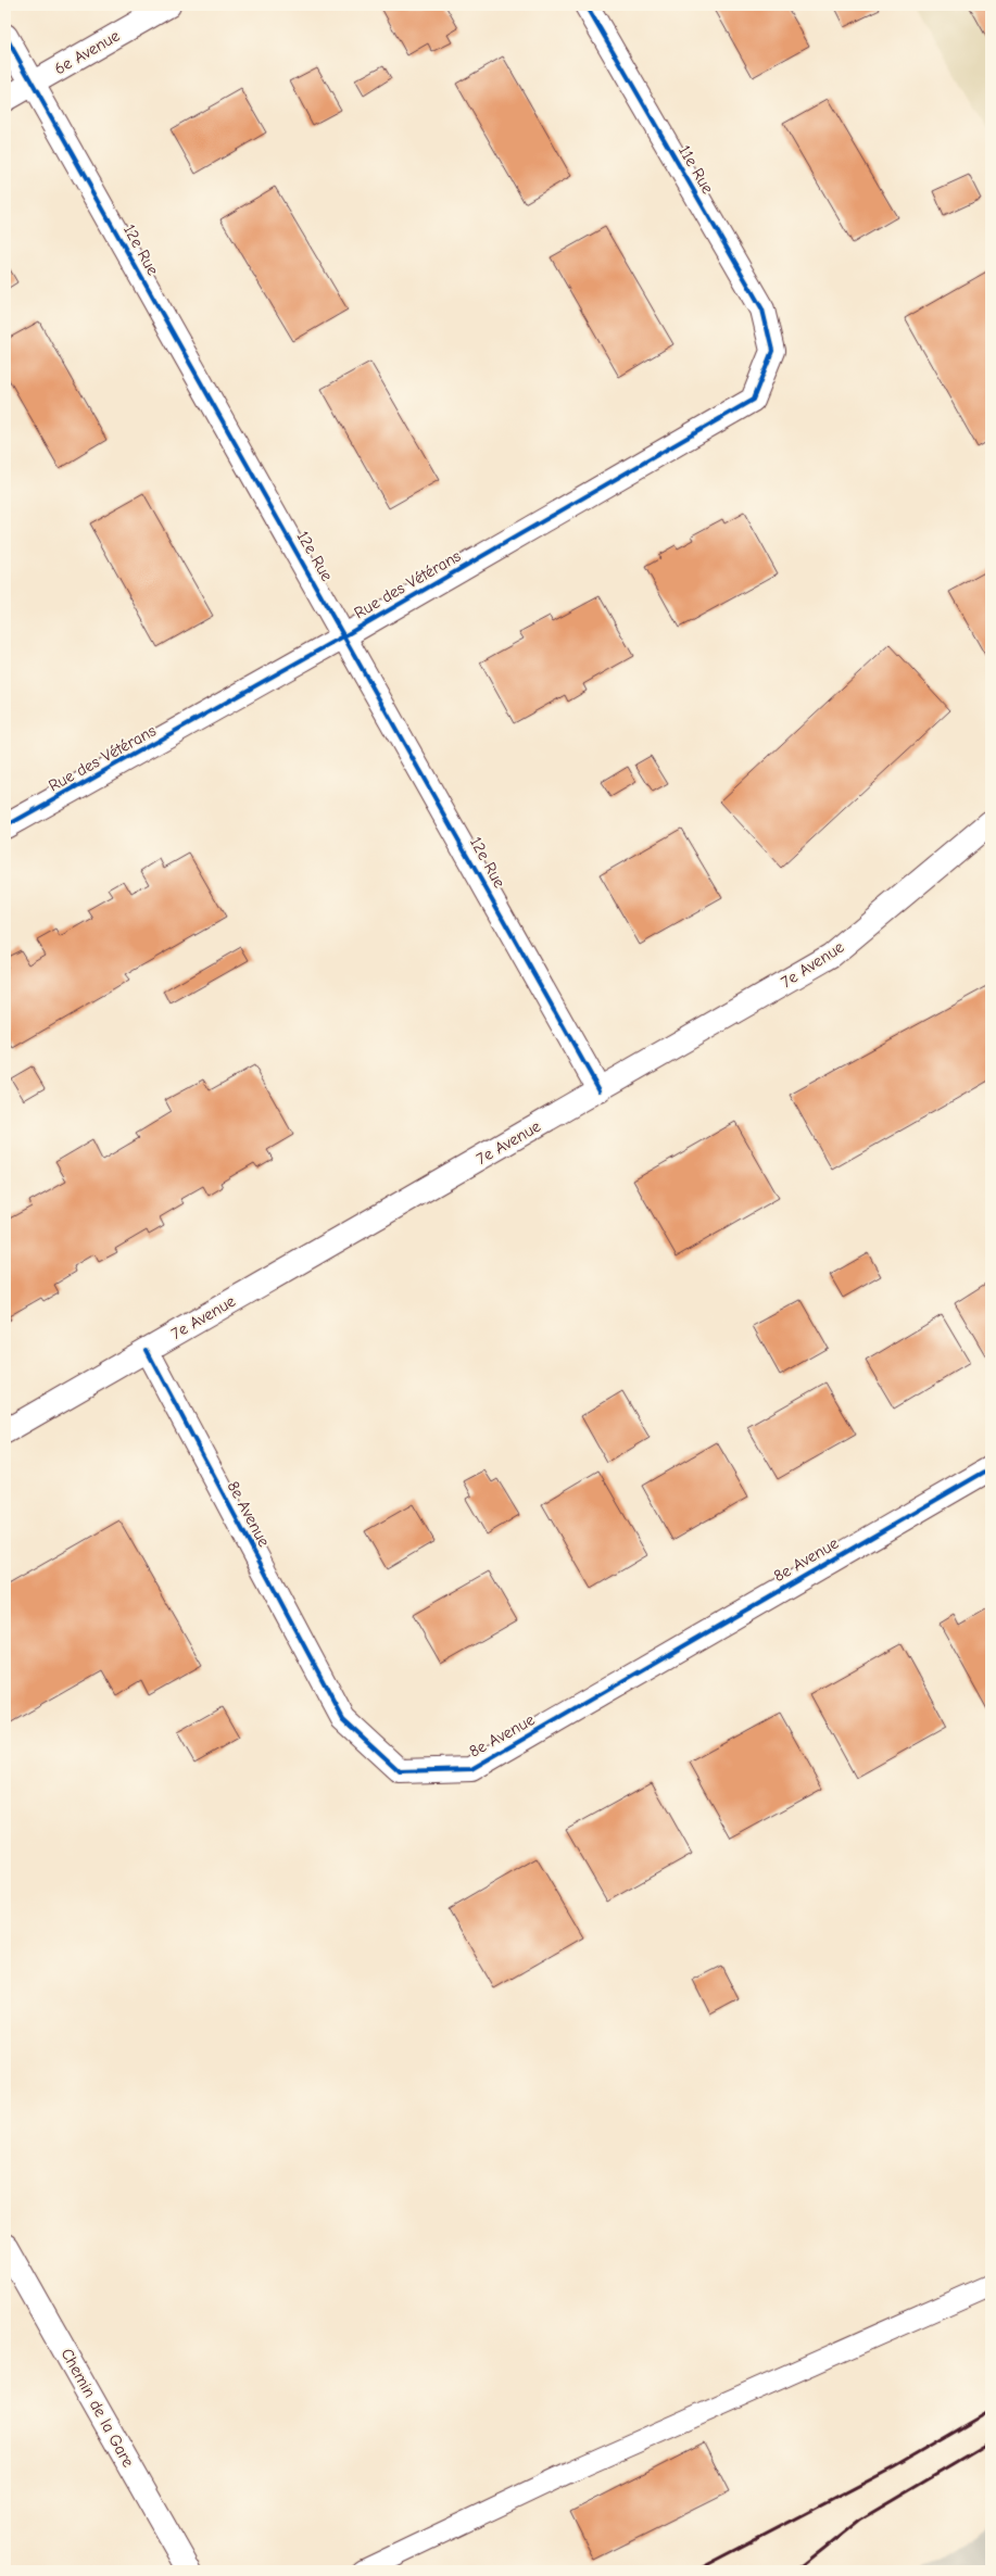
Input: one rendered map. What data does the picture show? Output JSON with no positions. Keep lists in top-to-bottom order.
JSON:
{
  "streets": {
    "street": [
      "6e Avenue",
      "11e Rue",
      "12e Rue",
      "Rue des Vétérans",
      "7e Avenue",
      "8e Avenue",
      "Chemin de la Gare"
    ]
  },
  "crossings": [
    ["6e Avenue", "12e Rue"],
    ["11e Rue", "Rue des Vétérans"],
    ["12e Rue", "Rue des Vétérans"],
    ["12e Rue", "7e Avenue"],
    ["7e Avenue", "8e Avenue"]
  ]
}
